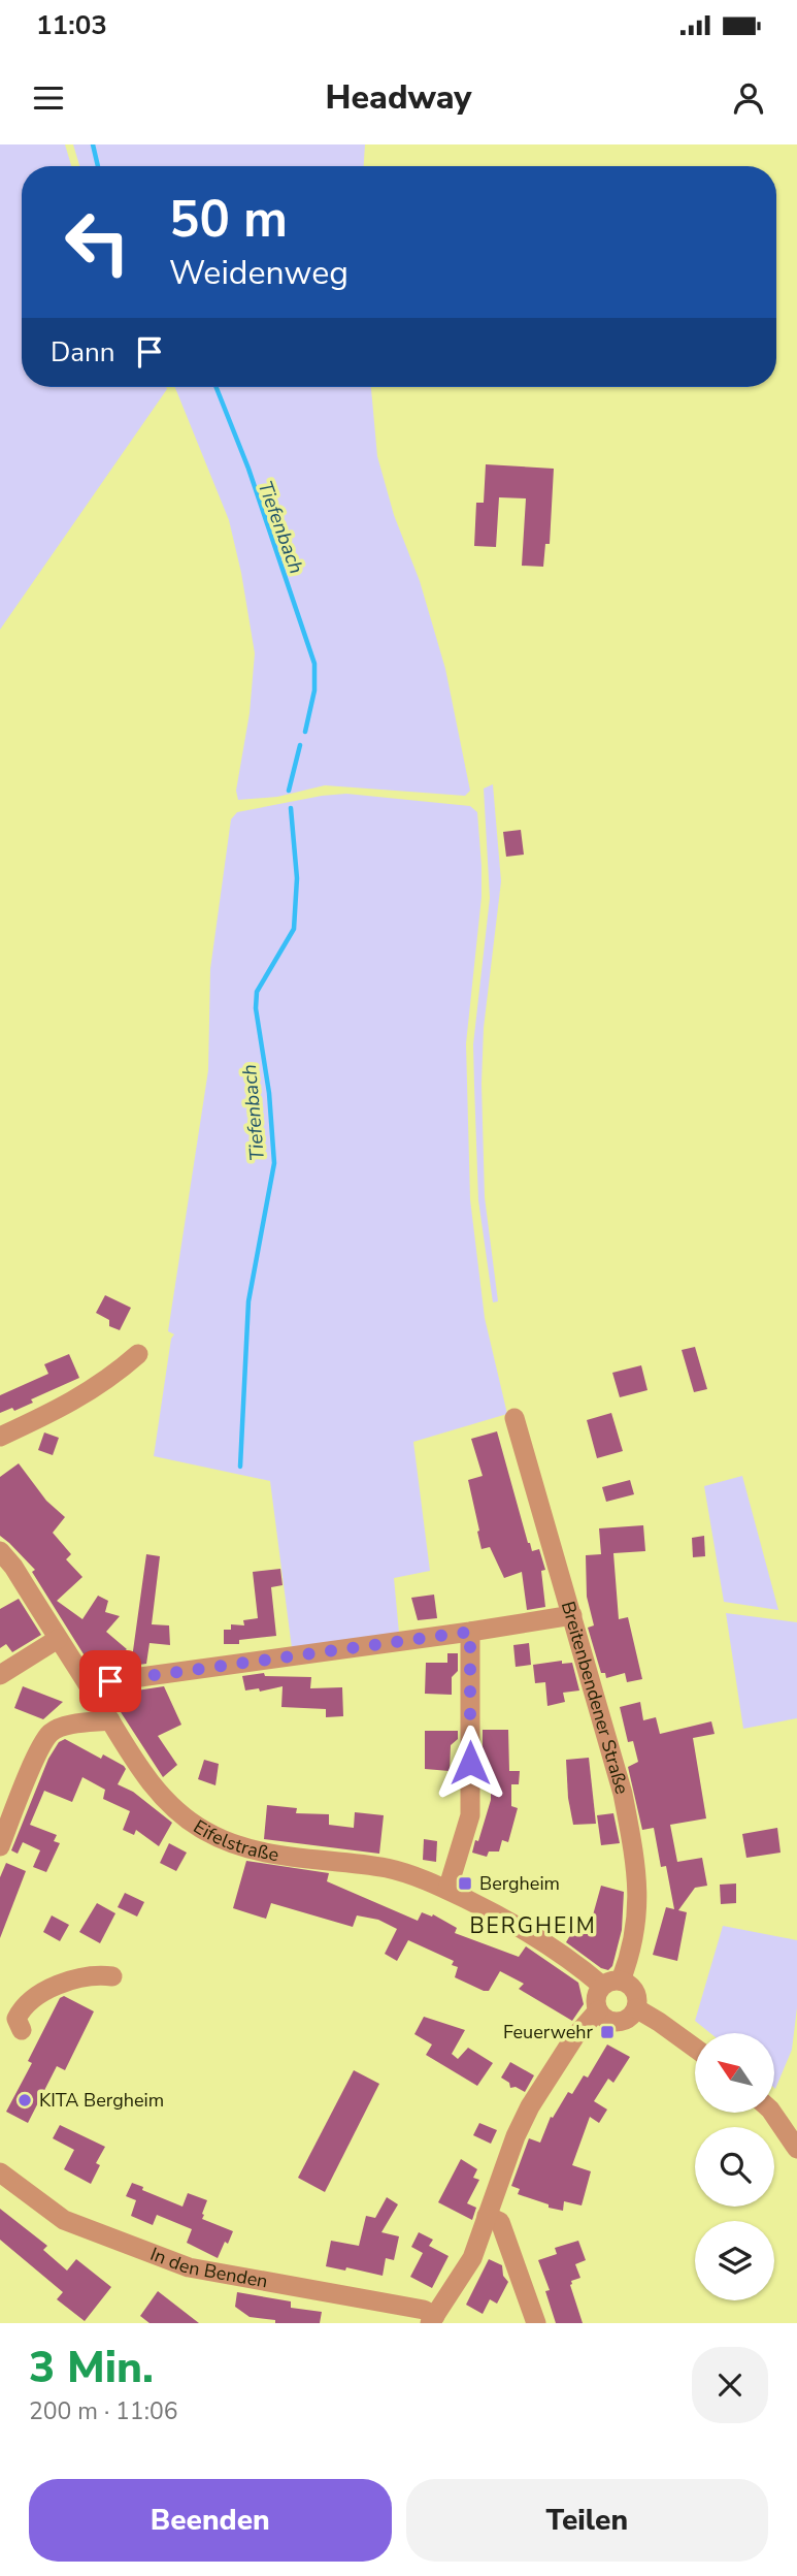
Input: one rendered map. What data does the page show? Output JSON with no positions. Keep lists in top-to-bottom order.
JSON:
{
  "streets": {
    "street": ["Breitenbendener Straße", "Eifelstraße", "In den Benden"]
  },
  "crossings": [
    ["Breitenbendener Straße", "Eifelstraße"]
  ],
  "districts": ["BERGHEIM"],
  "water": ["Tiefenbach"],
  "places": {
    "transit": ["Bergheim", "Feuerwehr"],
    "other": ["KITA Bergheim"]
  },
  "north": "top left",
  "page": {
    "status": "11:03",
    "header": "Headway",
    "turn": ["50 m", "Weidenweg"],
    "then": "Dann",
    "heading": ["3 Min.", "200 m · 11:06"],
    "buttons": ["Beenden", "Teilen"]
  }
}
